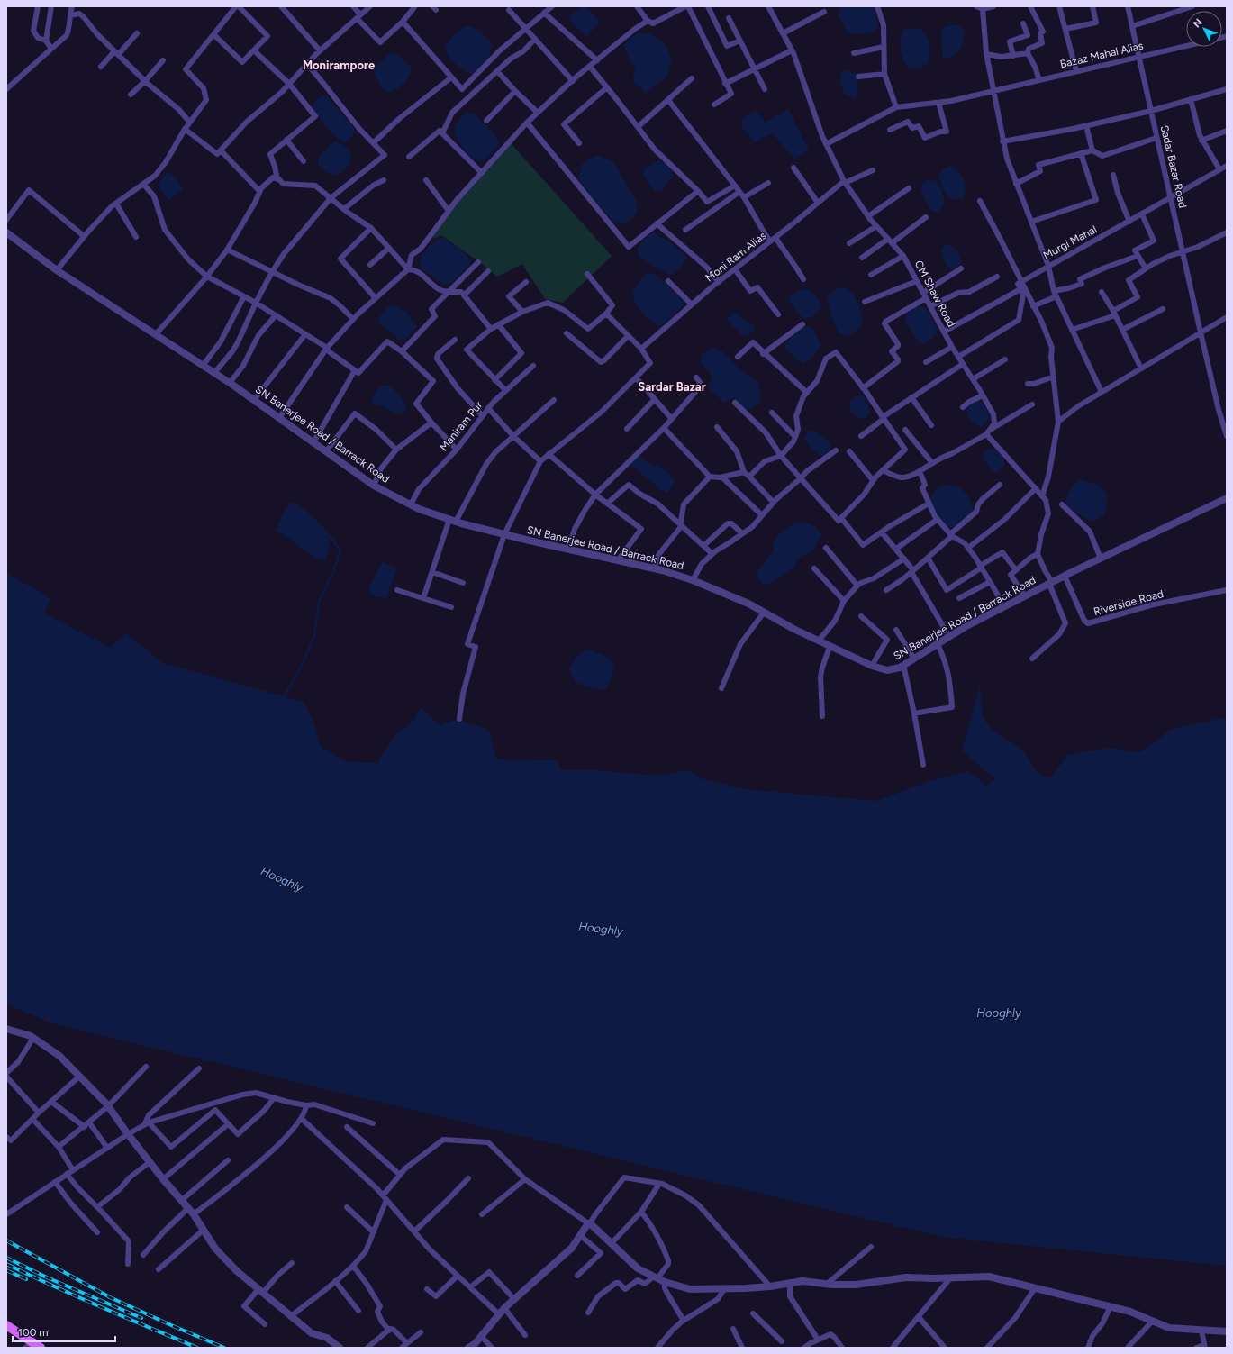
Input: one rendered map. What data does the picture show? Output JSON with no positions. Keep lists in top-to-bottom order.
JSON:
{
  "streets": {
    "street": [
      "Bazaz Mahal Alias",
      "Sadar Bazar Road",
      "Murgi Mahal",
      "Moni Ram Alias",
      "CM Shaw Road",
      "Maniram Pur",
      "SN Banerjee Road / Barrack Road",
      "Riverside Road"
    ]
  },
  "crossings": [
    ["Bazaz Mahal Alias", "Sadar Bazar Road"],
    ["Sadar Bazar Road", "Murgi Mahal"],
    ["Moni Ram Alias", "CM Shaw Road"],
    ["Maniram Pur", "SN Banerjee Road / Barrack Road"],
    ["SN Banerjee Road / Barrack Road", "Riverside Road"]
  ],
  "districts": ["Monirampore", "Sardar Bazar"],
  "water": ["Hooghly"],
  "scale_bar": "100 m",
  "north": "top left"
}
